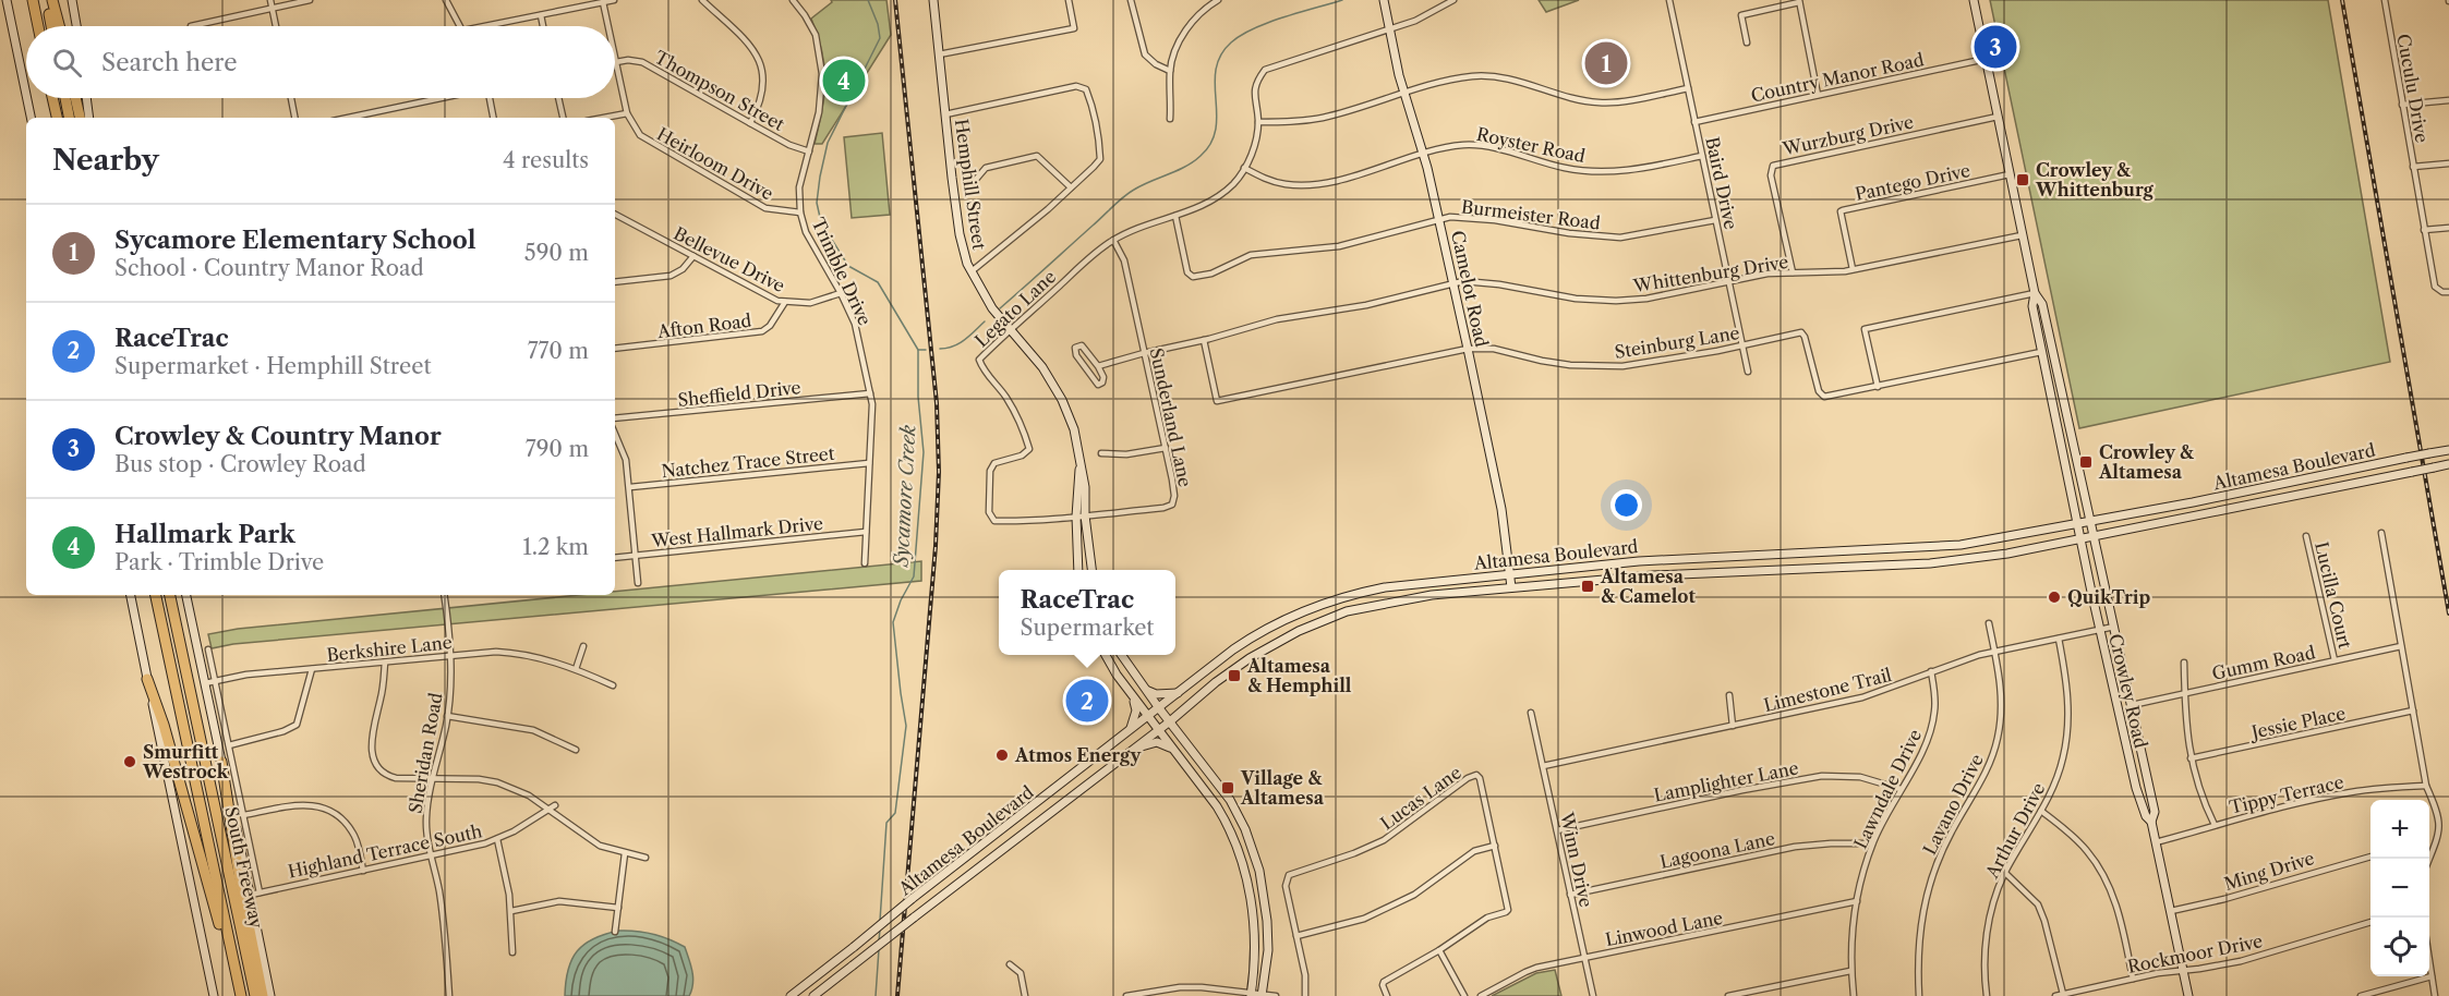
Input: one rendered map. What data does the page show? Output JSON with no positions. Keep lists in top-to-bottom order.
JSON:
{
  "streets": {
    "highway": ["South Freeway"],
    "main road": [
      "Hemphill Street",
      "Camelot Road",
      "Altamesa Boulevard",
      "Crowley Road"
    ],
    "street": [
      "Country Manor Road",
      "Cuculu Drive",
      "Thompson Street",
      "Wurzburg Drive",
      "Royster Road",
      "Heirloom Drive",
      "Pantego Drive",
      "Baird Drive",
      "Burmeister Road",
      "Bellevue Drive",
      "Trimble Drive",
      "Whittenburg Drive",
      "Legato Lane",
      "Afton Road",
      "Steinburg Lane",
      "Sheffield Drive",
      "Sunderland Lane",
      "Natchez Trace Street",
      "West Hallmark Drive",
      "Lucilla Court",
      "Berkshire Lane",
      "Gumm Road",
      "Limestone Trail",
      "Jessie Place",
      "Sheridan Road",
      "Lamplighter Lane",
      "Lawndale Drive",
      "Tippy Terrace",
      "Lucas Lane",
      "Lavano Drive",
      "Arthur Drive",
      "Lagoona Lane",
      "Highland Terrace South",
      "Winn Drive",
      "Ming Drive",
      "Linwood Lane",
      "Rockmoor Drive"
    ]
  },
  "crossings": [
    ["Country Manor Road", "Baird Drive"],
    ["Country Manor Road", "Crowley Road"],
    ["Thompson Street", "Heirloom Drive"],
    ["Thompson Street", "Trimble Drive"],
    ["Wurzburg Drive", "Whittenburg Drive"],
    ["Wurzburg Drive", "Crowley Road"],
    ["Royster Road", "Baird Drive"],
    ["Royster Road", "Camelot Road"],
    ["Royster Road", "Legato Lane"],
    ["Heirloom Drive", "Trimble Drive"],
    ["Pantego Drive", "Whittenburg Drive"],
    ["Pantego Drive", "Crowley Road"],
    ["Baird Drive", "Burmeister Road"],
    ["Baird Drive", "Whittenburg Drive"],
    ["Baird Drive", "Steinburg Lane"],
    ["Hemphill Street", "Legato Lane"],
    ["Hemphill Street", "Sunderland Lane"],
    ["Burmeister Road", "Camelot Road"],
    ["Burmeister Road", "Legato Lane"],
    ["Bellevue Drive", "Trimble Drive"],
    ["Bellevue Drive", "Afton Road"],
    ["Trimble Drive", "Sheffield Drive"],
    ["Trimble Drive", "Natchez Trace Street"],
    ["Trimble Drive", "West Hallmark Drive"],
    ["Whittenburg Drive", "Camelot Road"],
    ["Whittenburg Drive", "Steinburg Lane"],
    ["Whittenburg Drive", "Sunderland Lane"],
    ["Whittenburg Drive", "Crowley Road"],
    ["Camelot Road", "Legato Lane"],
    ["Camelot Road", "Steinburg Lane"],
    ["Camelot Road", "Altamesa Boulevard"],
    ["Legato Lane", "Sunderland Lane"],
    ["Steinburg Lane", "Crowley Road"],
    ["Altamesa Boulevard", "Crowley Road"],
    ["Lucilla Court", "Gumm Road"],
    ["Berkshire Lane", "Sheridan Road"],
    ["Berkshire Lane", "South Freeway"],
    ["Gumm Road", "Crowley Road"],
    ["Limestone Trail", "Crowley Road"],
    ["Limestone Trail", "Lawndale Drive"],
    ["Limestone Trail", "Lavano Drive"],
    ["Limestone Trail", "Arthur Drive"],
    ["Limestone Trail", "Winn Drive"],
    ["Crowley Road", "Tippy Terrace"],
    ["Crowley Road", "Ming Drive"],
    ["Crowley Road", "Rockmoor Drive"],
    ["Sheridan Road", "Highland Terrace South"],
    ["Lamplighter Lane", "Lawndale Drive"],
    ["Lamplighter Lane", "Winn Drive"],
    ["Lawndale Drive", "Lagoona Lane"],
    ["Lawndale Drive", "Linwood Lane"],
    ["Lagoona Lane", "Winn Drive"],
    ["Highland Terrace South", "South Freeway"],
    ["Winn Drive", "Linwood Lane"]
  ],
  "water": ["Sycamore Creek"],
  "places": {
    "transit": [
      "Crowley & Whittenburg",
      "Crowley & Altamesa",
      "Altamesa & Camelot",
      "Altamesa & Hemphill",
      "Village & Altamesa"
    ],
    "other": ["QuikTrip", "Atmos Energy", "Smurfitt Westrock"]
  },
  "page": {
    "pins": [
      "3",
      "1",
      "4",
      "2"
    ],
    "search": "Search here",
    "heading": ["Nearby", "4 results"],
    "list": [
      {
        "mark": "1",
        "name": "Sycamore Elementary School",
        "note": "School · Country Manor Road",
        "value": "590 m"
      },
      {
        "mark": "2",
        "name": "RaceTrac",
        "note": "Supermarket · Hemphill Street",
        "value": "770 m"
      },
      {
        "mark": "3",
        "name": "Crowley & Country Manor",
        "note": "Bus stop · Crowley Road",
        "value": "790 m"
      },
      {
        "mark": "4",
        "name": "Hallmark Park",
        "note": "Park · Trimble Drive",
        "value": "1.2 km"
      }
    ],
    "popup": ["RaceTrac", "Supermarket"],
    "map_buttons": ["+", "−"]
  }
}
